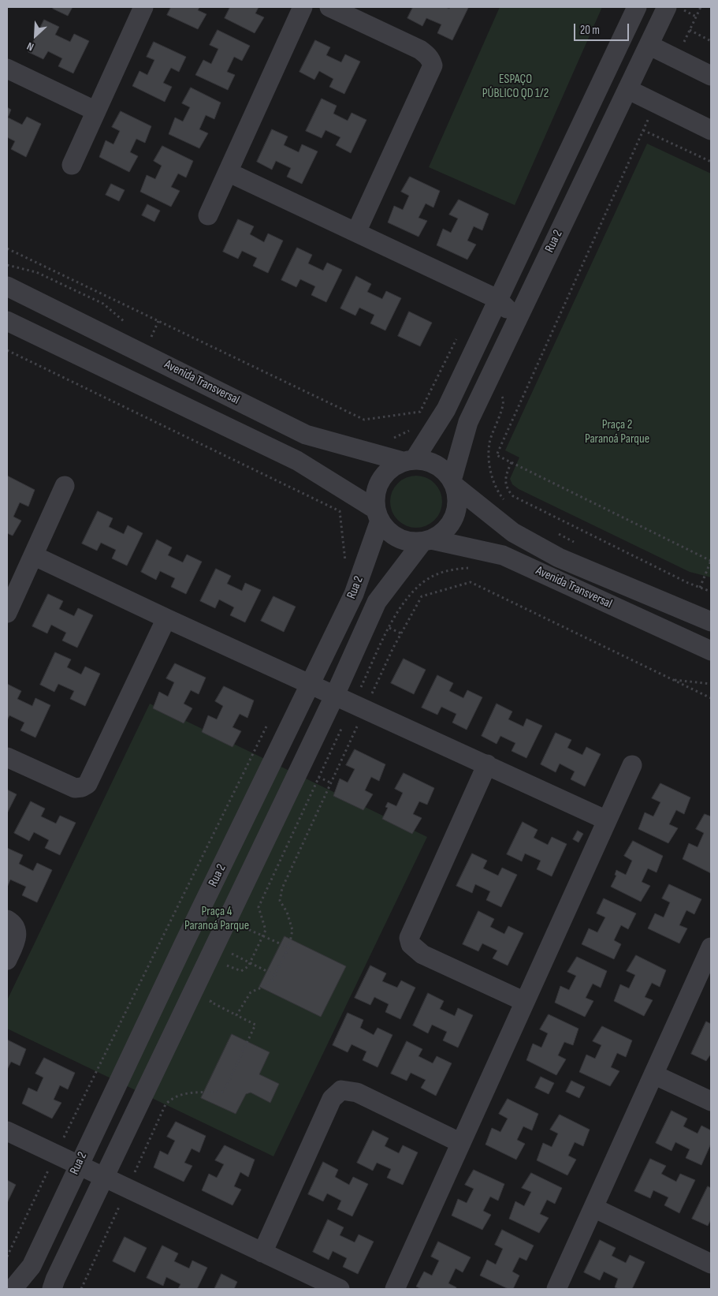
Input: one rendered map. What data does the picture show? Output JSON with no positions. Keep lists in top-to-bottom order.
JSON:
{
  "streets": {
    "street": ["Rua 2", "Avenida Transversal"]
  },
  "crossings": [
    ["Rua 2", "Avenida Transversal"]
  ],
  "parks": ["ESPAÇO PÚBLICO QD 1/2", "Praça 2 Paranoá Parque", "Praça 4 Paranoá Parque"],
  "scale_bar": "20 m",
  "north": "bottom left"
}
